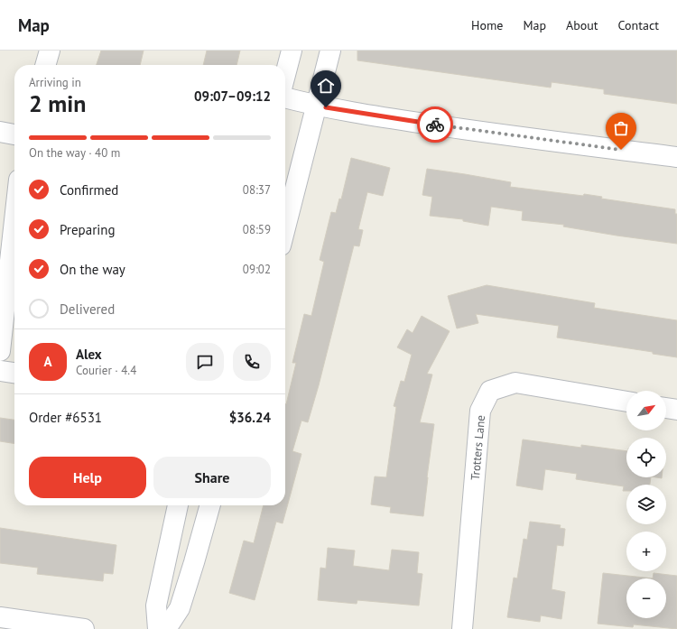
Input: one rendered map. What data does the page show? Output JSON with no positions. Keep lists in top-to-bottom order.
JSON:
{
  "streets": {
    "street": ["Trotters Lane"]
  },
  "north": "top right",
  "page": {
    "header": "Map",
    "nav": [
      "Home",
      "Map",
      "About",
      "Contact"
    ],
    "heading": ["2 min", "Arriving in", "09:07–09:12"],
    "panel": [
      "Alex",
      "Courier · 4.4",
      "Order #6531",
      "$36.24"
    ],
    "bar": "On the way · 40 m",
    "list": [
      ["Confirmed", "08:37"],
      ["Preparing", "08:59"],
      ["On the way", "09:02"],
      "Delivered"
    ],
    "round": "A",
    "map_buttons": ["+", "−"],
    "buttons": ["Help", "Share"]
  }
}
